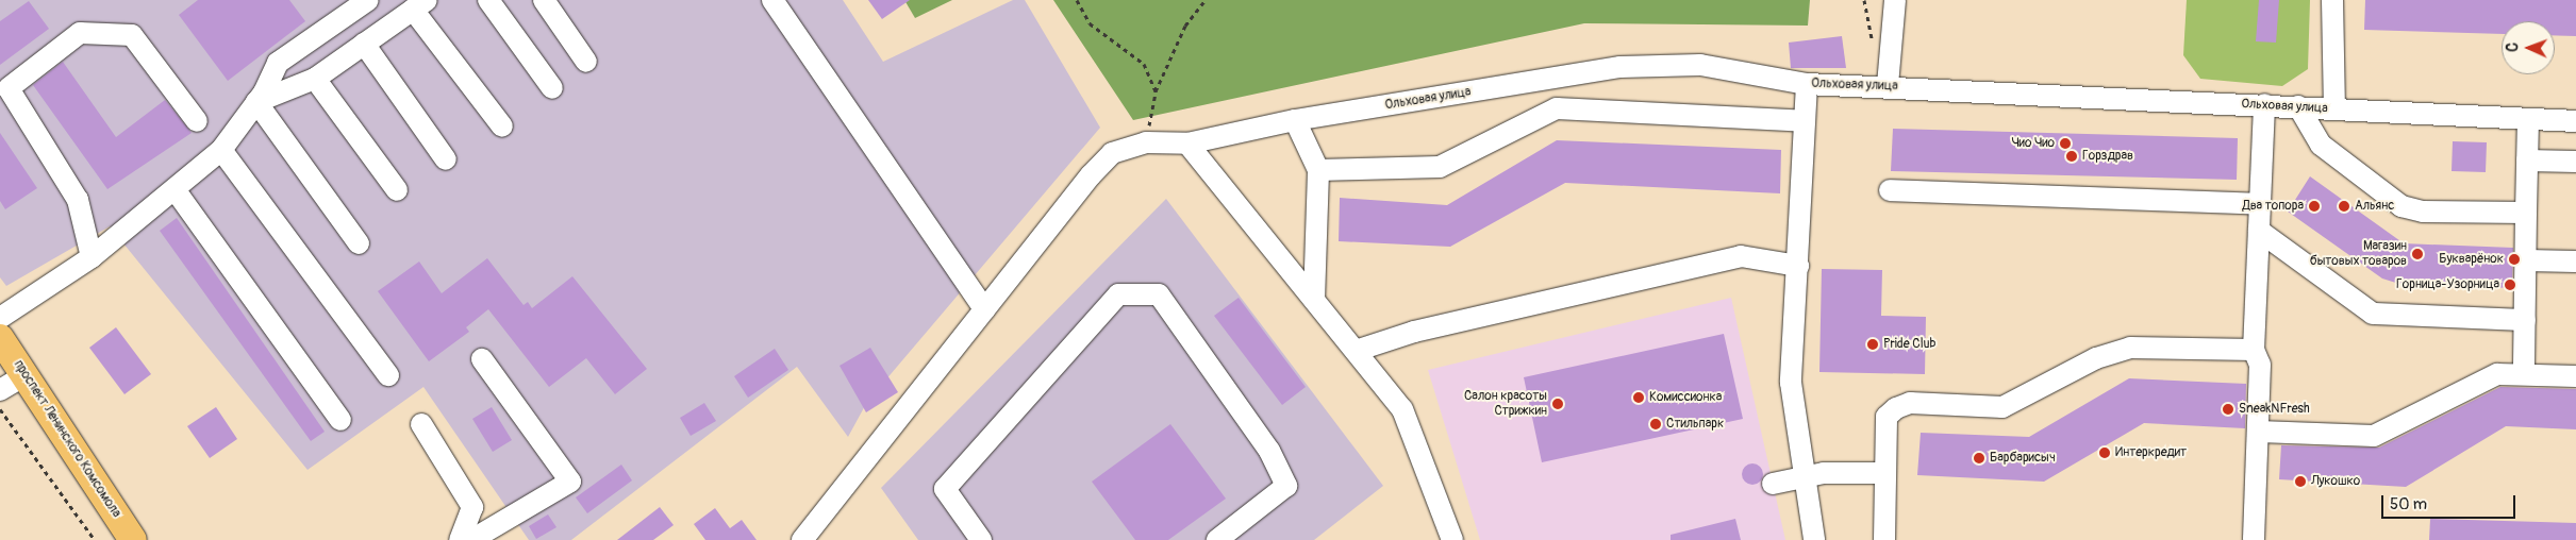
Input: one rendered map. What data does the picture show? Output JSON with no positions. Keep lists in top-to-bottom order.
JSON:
{
  "streets": {
    "main road": ["проспект Ленинского Комсомола"],
    "street": ["Ольховая улица"]
  },
  "places": [
    "Чио Чио",
    "Горздрав",
    "Два топора",
    "Альянс",
    "Магазин бытовых товаров",
    "Букварёнок",
    "Горница-Узорница",
    "Pride Club",
    "Комиссионка",
    "Салон красоты Стрижкин",
    "SneakNFresh",
    "Стильпарк",
    "Интеркредит",
    "Барбарисыч",
    "Лукошко"
  ],
  "scale_bar": "50 m",
  "north": "left"
}
